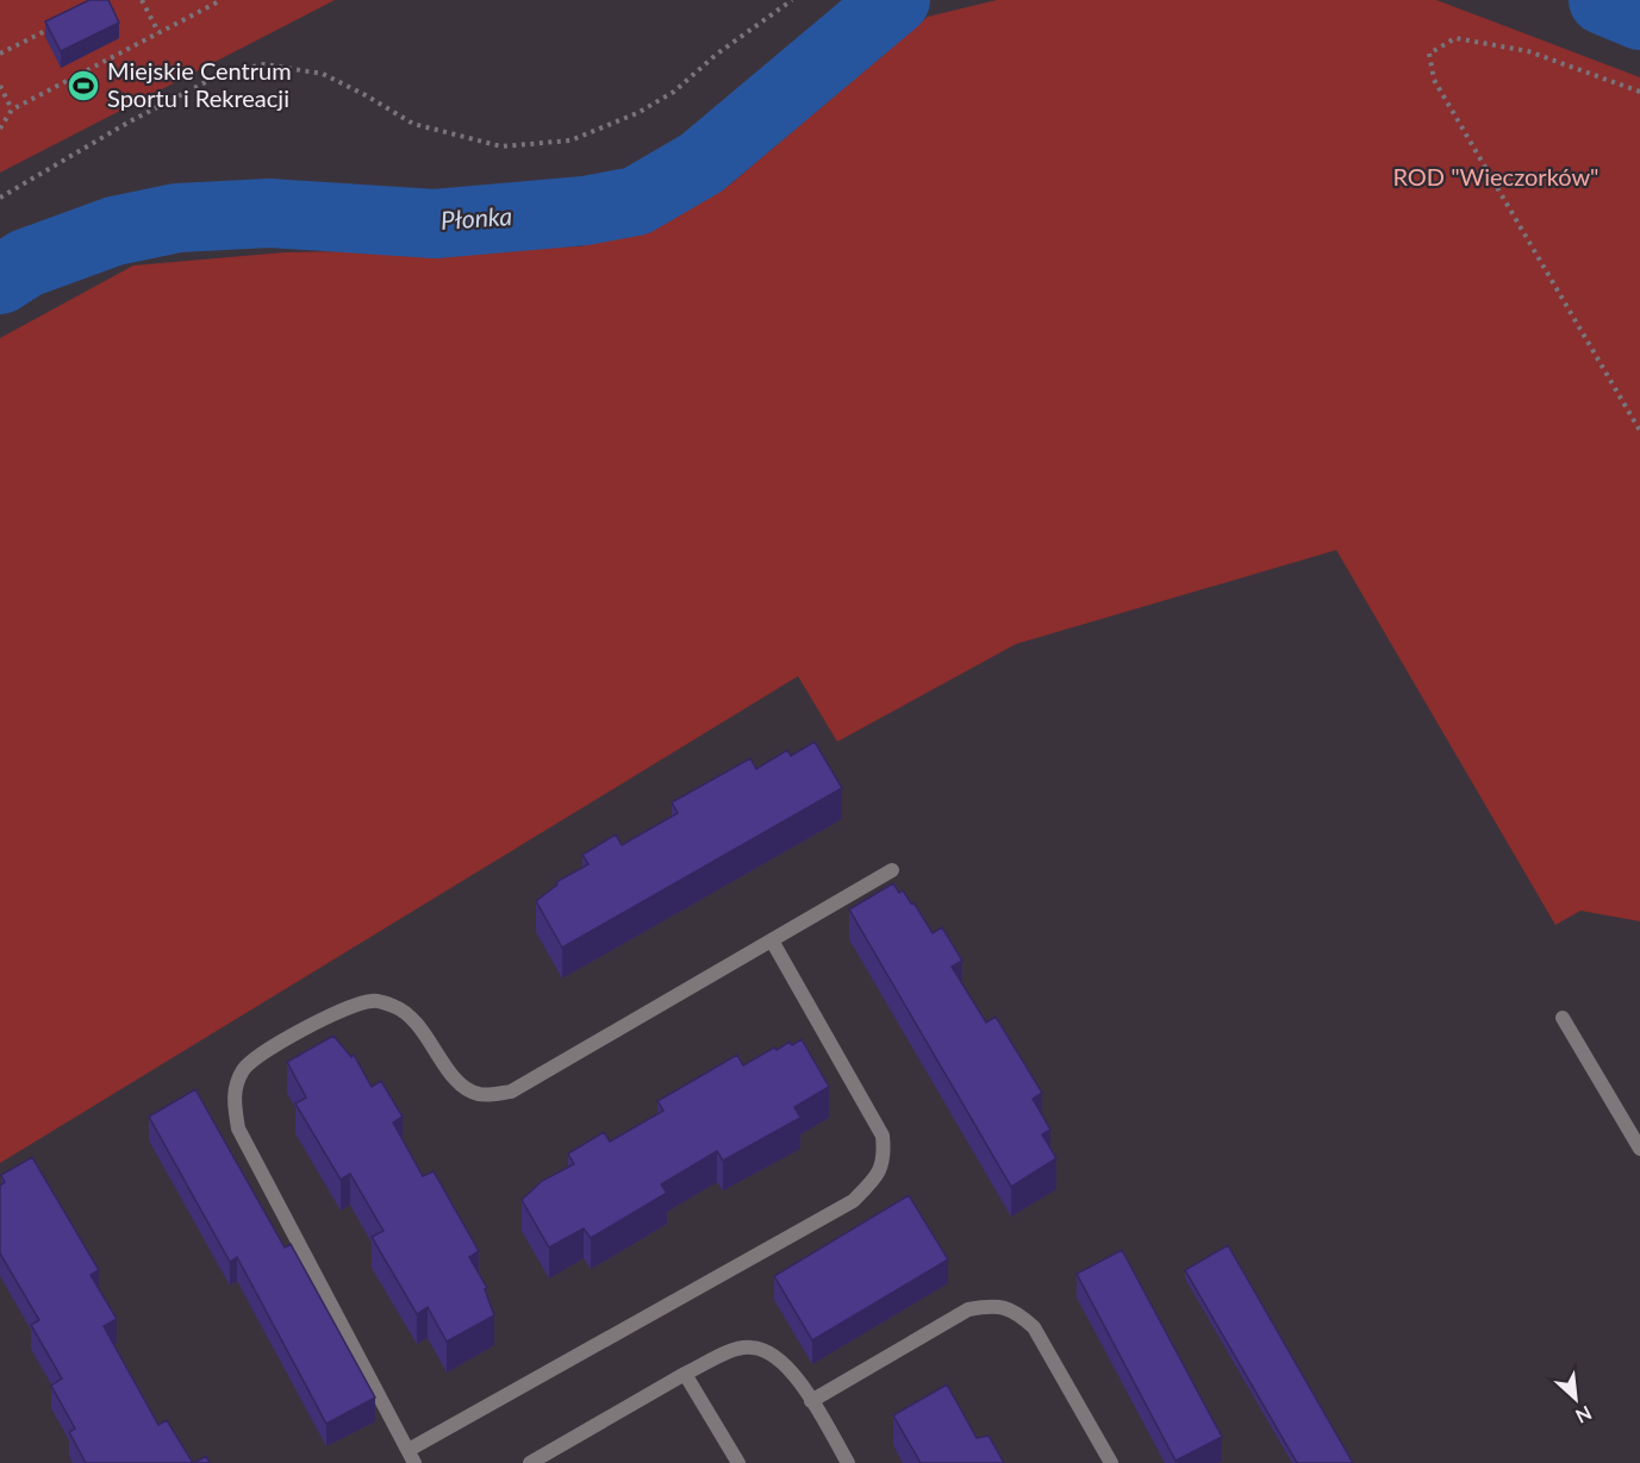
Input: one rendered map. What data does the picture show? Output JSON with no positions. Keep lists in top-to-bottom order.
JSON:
{
  "water": ["Płonka"],
  "parks": ["ROD \"Wieczorków\""],
  "places": {
    "sports": ["Miejskie Centrum Sportu i Rekreacji"]
  },
  "north": "bottom right"
}
